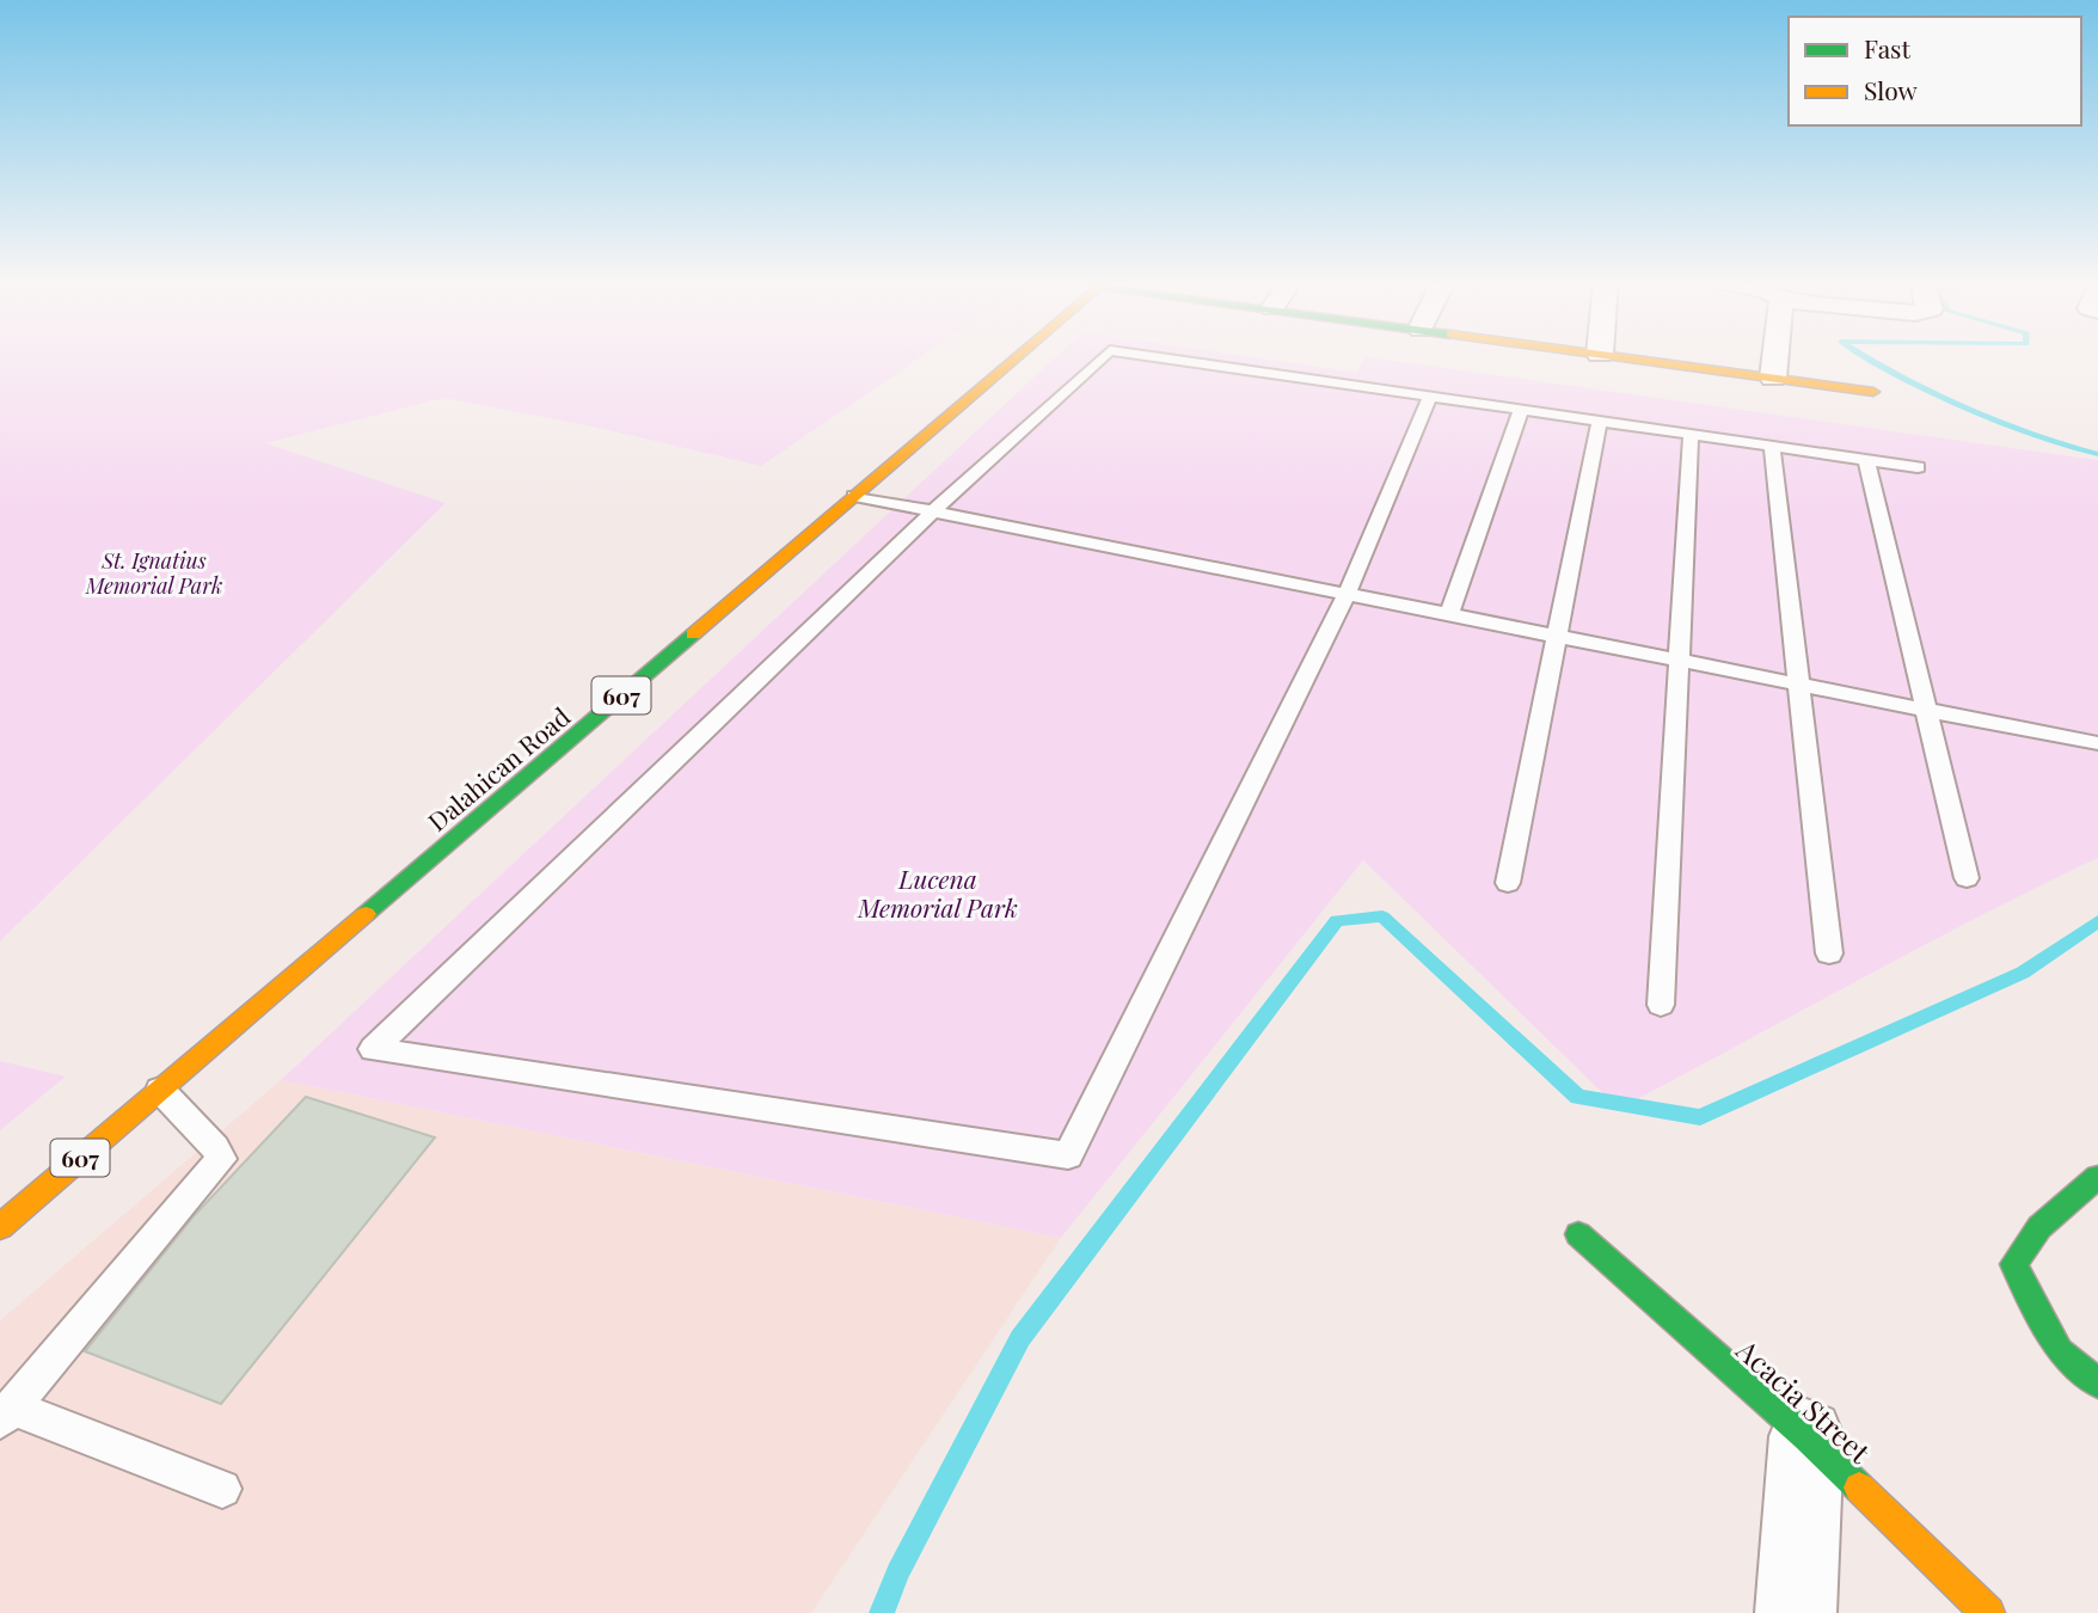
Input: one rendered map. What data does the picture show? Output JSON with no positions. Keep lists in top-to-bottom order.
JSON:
{
  "streets": {
    "main road": ["607", "Dalahican Road", "Acacia Street"]
  },
  "parks": ["St. Ignatius Memorial Park", "Lucena Memorial Park"],
  "legend": ["Fast", "Slow"]
}
